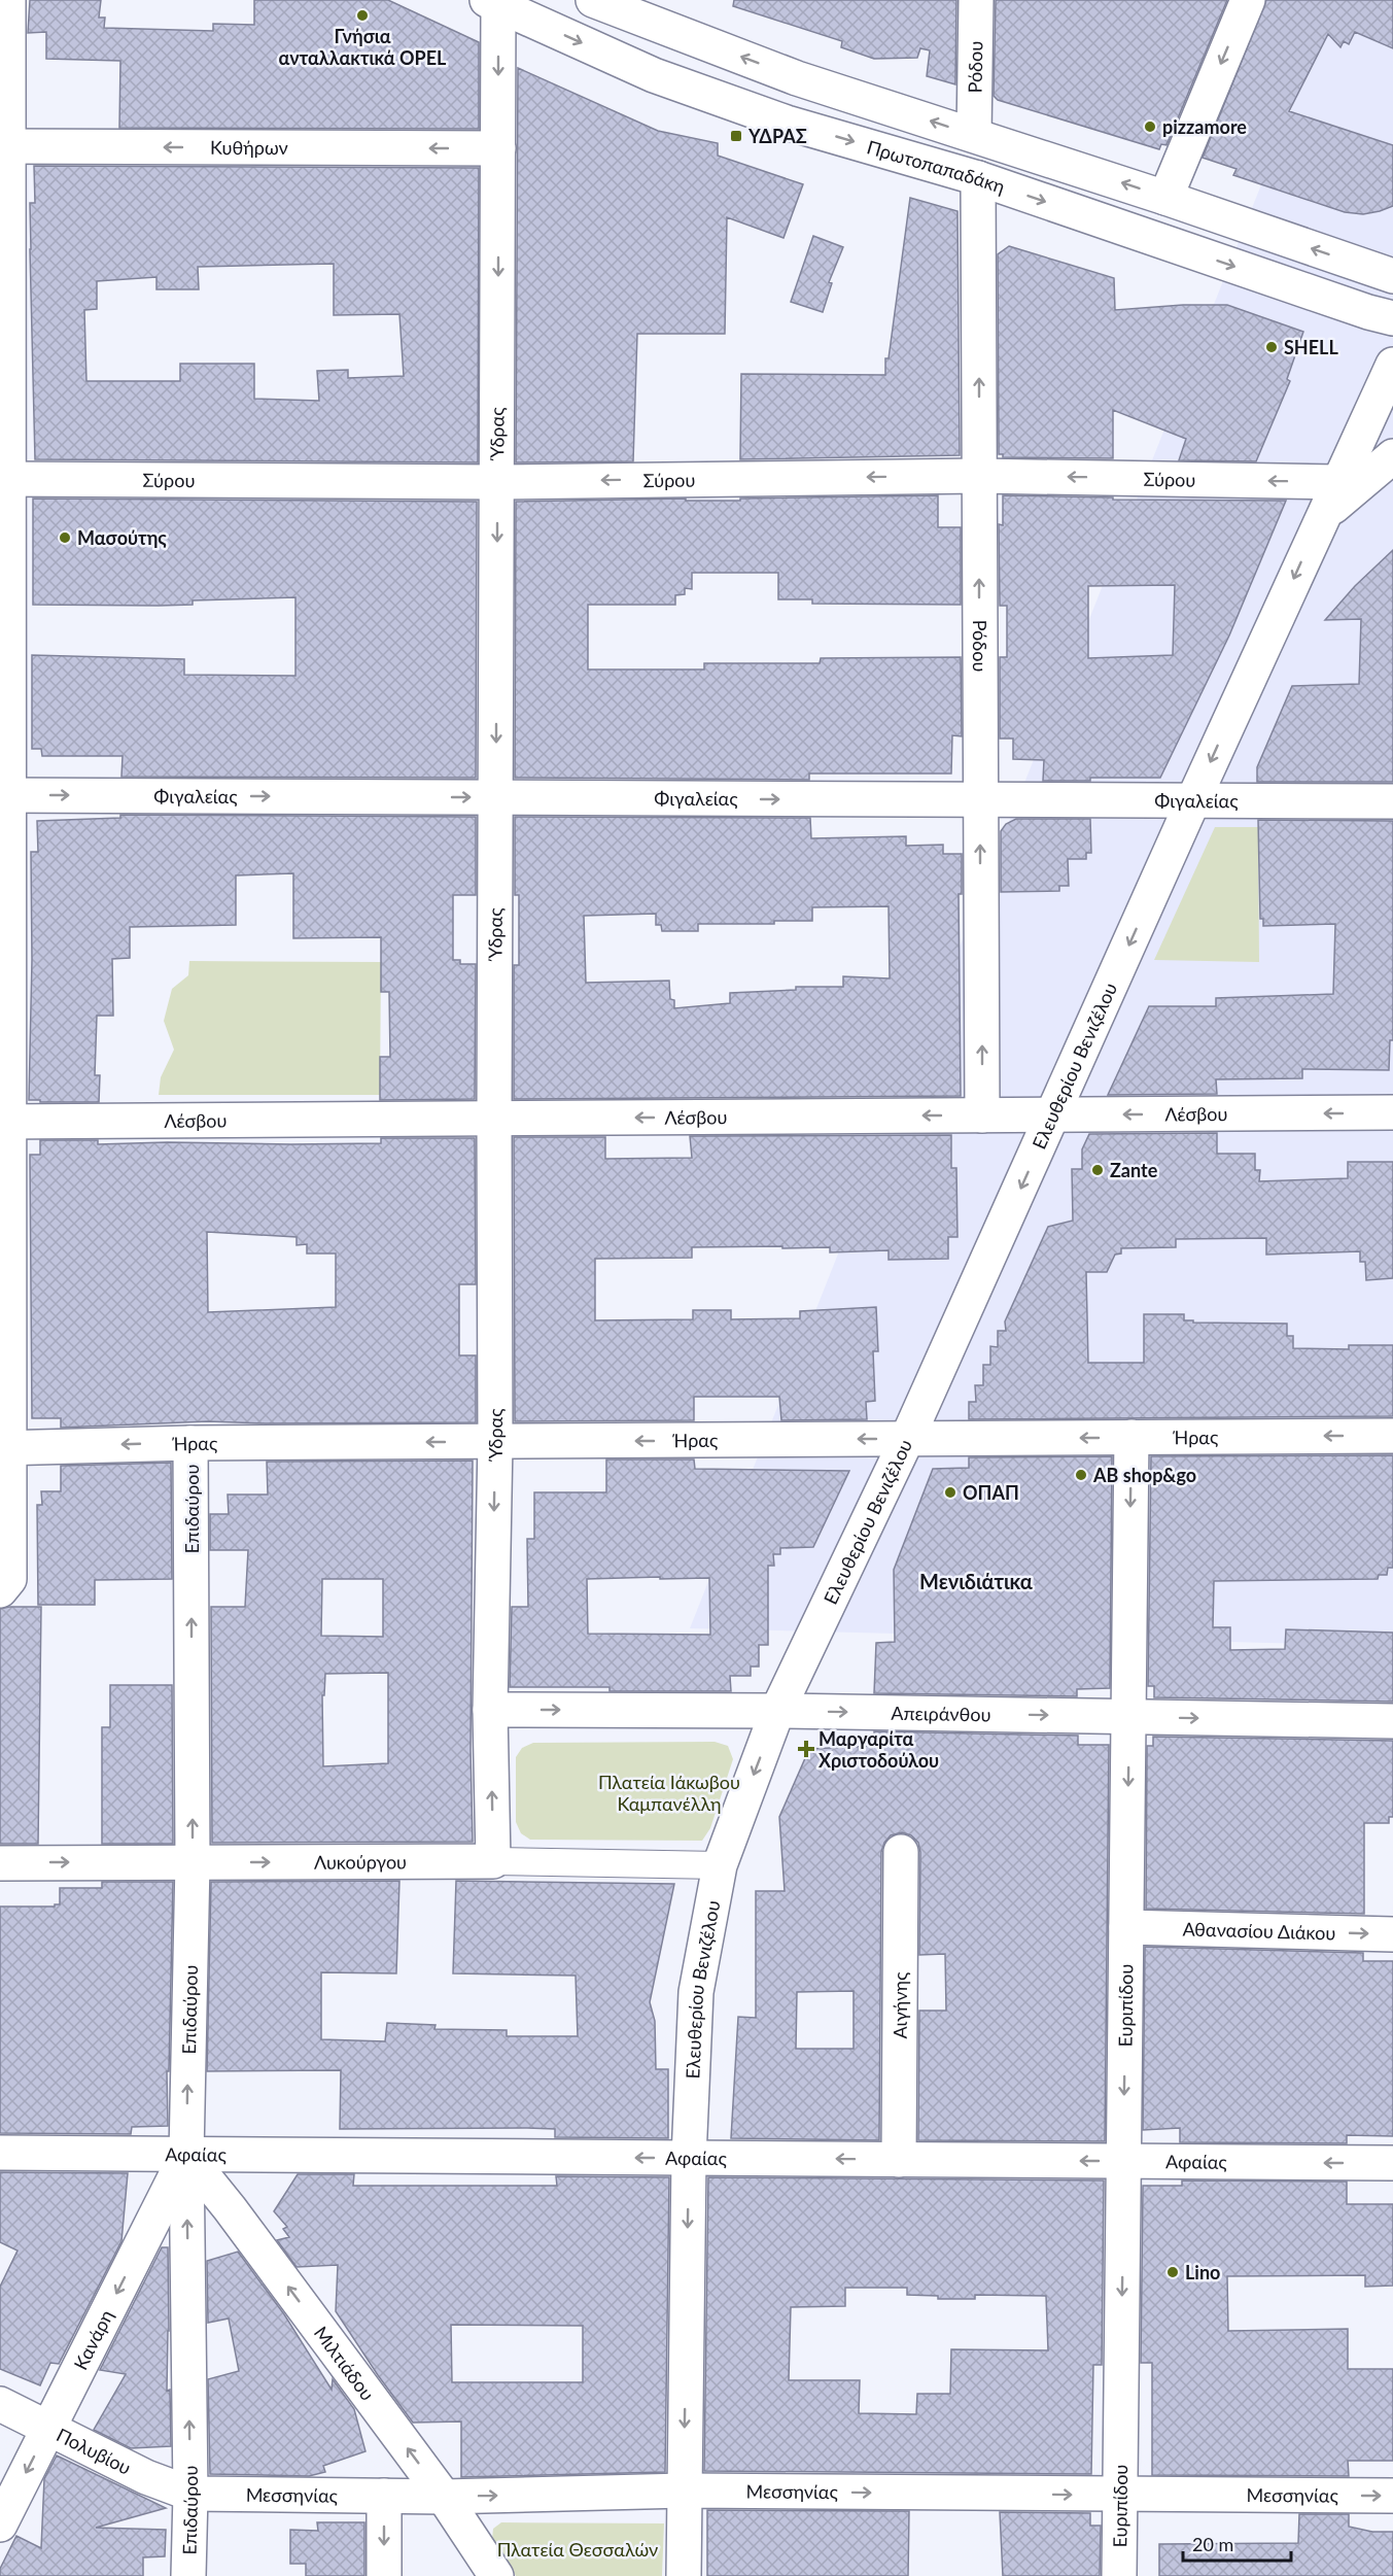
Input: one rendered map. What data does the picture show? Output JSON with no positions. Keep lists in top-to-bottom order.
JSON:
{
  "streets": {
    "street": [
      "Ρόδου",
      "Κυθήρων",
      "Πρωτοπαπαδάκη",
      "Ύδρας",
      "Σύρου",
      "Φιγαλείας",
      "Ελευθερίου Βενιζέλου",
      "Λέσβου",
      "Ήρας",
      "Επιδαύρου",
      "Απειράνθου",
      "Λυκούργου",
      "Αθανασίου Διάκου",
      "Αιγήνης",
      "Ευριπίδου",
      "Αφαίας",
      "Κανάρη",
      "Μιλτιάδου",
      "Πολυβίου",
      "Μεσσηνίας"
    ]
  },
  "crossings": [
    ["Ρόδου", "Πρωτοπαπαδάκη"],
    ["Ρόδου", "Σύρου"],
    ["Ρόδου", "Φιγαλείας"],
    ["Ρόδου", "Λέσβου"],
    ["Κυθήρων", "Ύδρας"],
    ["Πρωτοπαπαδάκη", "Ύδρας"],
    ["Ύδρας", "Σύρου"],
    ["Ύδρας", "Φιγαλείας"],
    ["Ύδρας", "Λέσβου"],
    ["Ύδρας", "Ήρας"],
    ["Ύδρας", "Απειράνθου"],
    ["Ύδρας", "Λυκούργου"],
    ["Σύρου", "Ελευθερίου Βενιζέλου"],
    ["Φιγαλείας", "Ελευθερίου Βενιζέλου"],
    ["Ελευθερίου Βενιζέλου", "Λέσβου"],
    ["Ελευθερίου Βενιζέλου", "Ήρας"],
    ["Ελευθερίου Βενιζέλου", "Απειράνθου"],
    ["Ελευθερίου Βενιζέλου", "Λυκούργου"],
    ["Ελευθερίου Βενιζέλου", "Αφαίας"],
    ["Ελευθερίου Βενιζέλου", "Μεσσηνίας"],
    ["Ήρας", "Επιδαύρου"],
    ["Ήρας", "Ευριπίδου"],
    ["Επιδαύρου", "Λυκούργου"],
    ["Επιδαύρου", "Αφαίας"],
    ["Επιδαύρου", "Κανάρη"],
    ["Επιδαύρου", "Μιλτιάδου"],
    ["Επιδαύρου", "Πολυβίου"],
    ["Επιδαύρου", "Μεσσηνίας"],
    ["Απειράνθου", "Ευριπίδου"],
    ["Αθανασίου Διάκου", "Ευριπίδου"],
    ["Αιγήνης", "Αφαίας"],
    ["Ευριπίδου", "Αφαίας"],
    ["Ευριπίδου", "Μεσσηνίας"],
    ["Αφαίας", "Κανάρη"],
    ["Αφαίας", "Μιλτιάδου"],
    ["Κανάρη", "Μιλτιάδου"],
    ["Κανάρη", "Πολυβίου"],
    ["Μιλτιάδου", "Μεσσηνίας"],
    ["Πολυβίου", "Μεσσηνίας"]
  ],
  "one_way": [
    "Ρόδου",
    "Κυθήρων",
    "Φιγαλείας",
    "Ελευθερίου Βενιζέλου",
    "Λέσβου",
    "Ήρας",
    "Επιδαύρου",
    "Απειράνθου",
    "Λυκούργου",
    "Αθανασίου Διάκου",
    "Ευριπίδου",
    "Αφαίας",
    "Κανάρη",
    "Μιλτιάδου",
    "Μεσσηνίας"
  ],
  "districts": ["Μενιδιάτικα"],
  "parks": ["Πλατεία Ιάκωβου Καμπανέλλη", "Πλατεία Θεσσαλών"],
  "places": {
    "other": [
      "Γνήσια ανταλλακτικά OPEL",
      "pizzamore",
      "SHELL",
      "Μασούτης",
      "Zante",
      "AB shop&go",
      "ΟΠΑΠ",
      "Lino"
    ],
    "transit": ["ΥΔΡΑΣ"],
    "health": ["Μαργαρίτα Χριστοδούλου"]
  },
  "scale_bar": "20 m"
}
